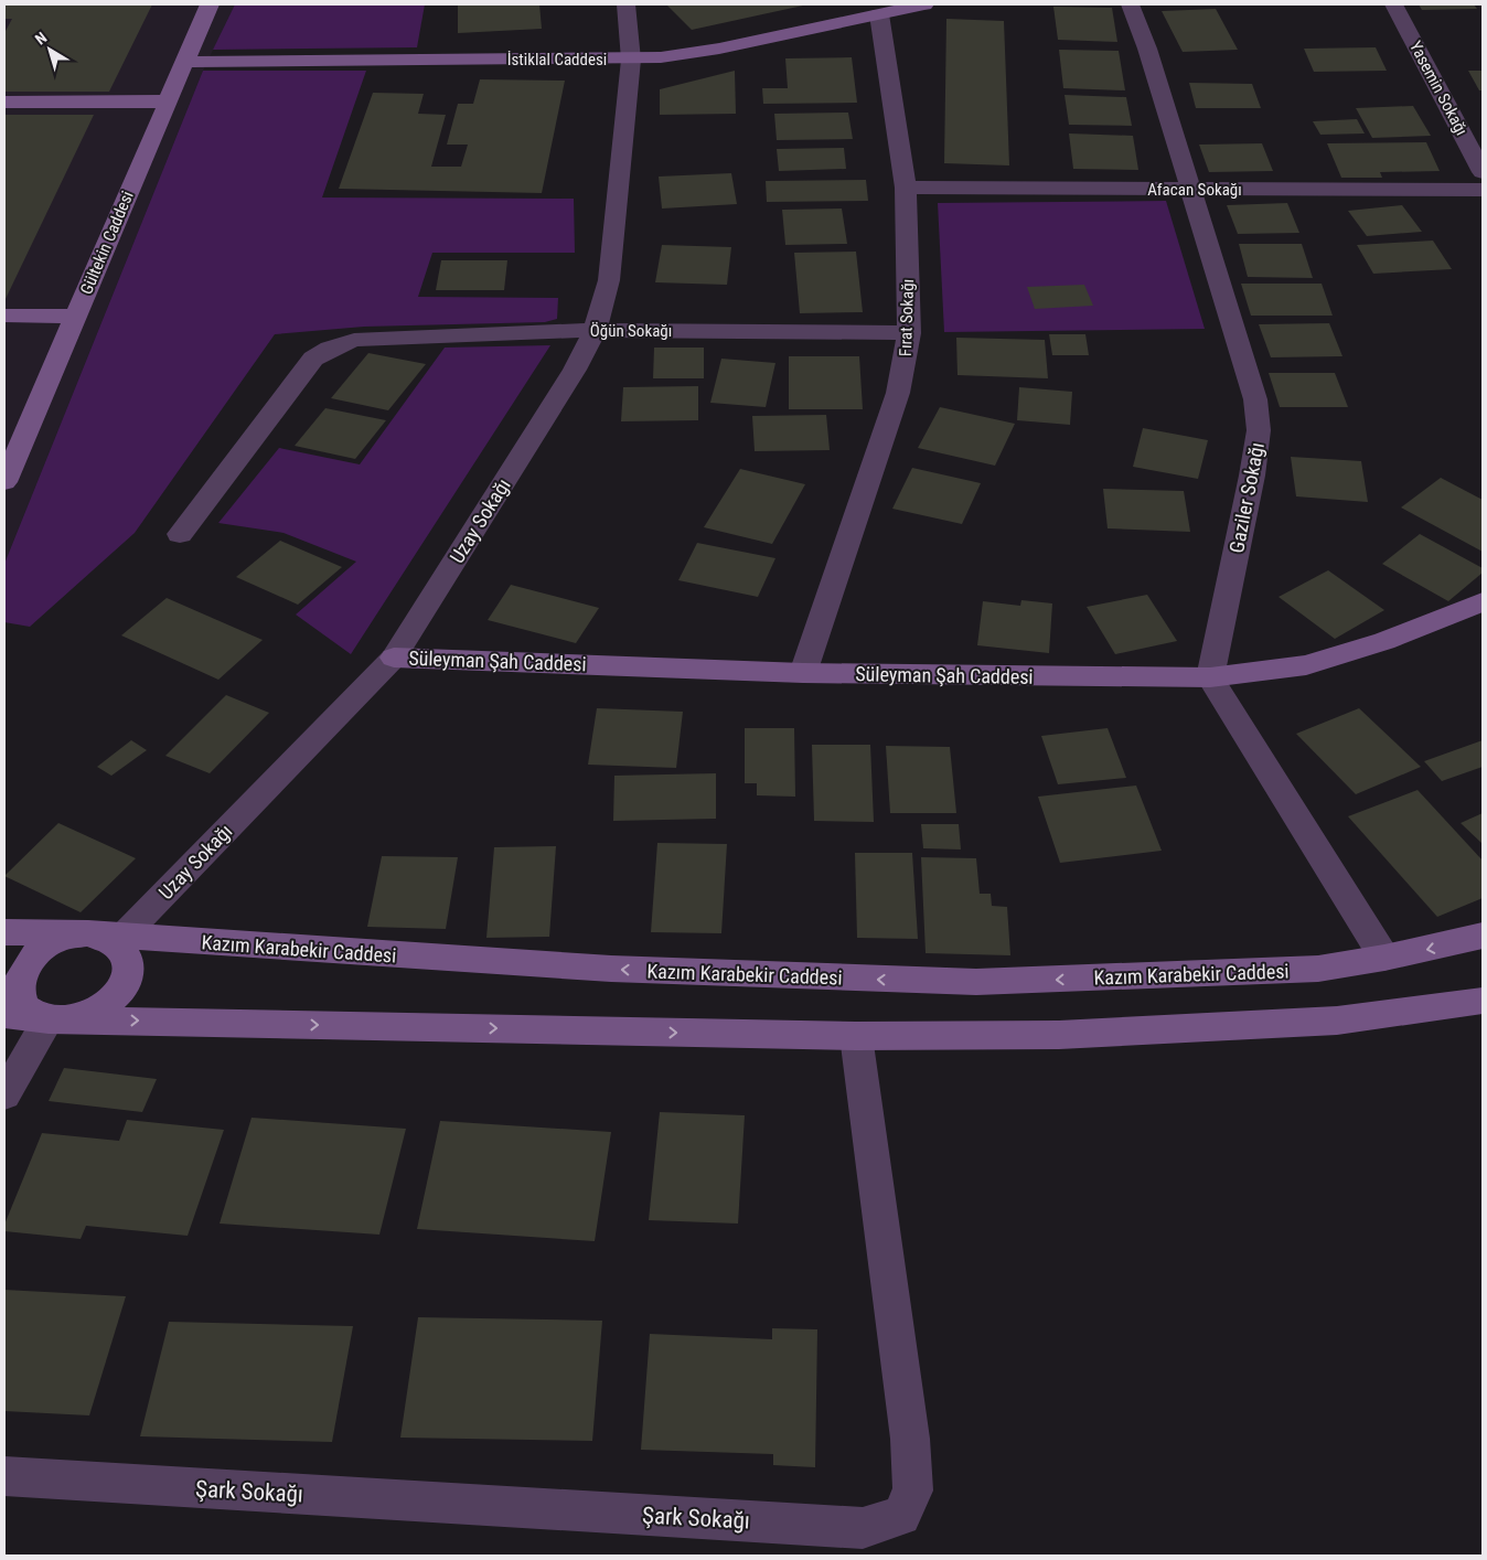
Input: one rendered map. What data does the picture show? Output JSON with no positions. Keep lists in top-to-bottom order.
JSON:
{
  "streets": {
    "street": [
      "İstiklal Caddesi",
      "Yasemin Sokağı",
      "Afacan Sokağı",
      "Gültekin Caddesi",
      "Fırat Sokağı",
      "Öğün Sokağı",
      "Gaziler Sokağı",
      "Uzay Sokağı",
      "Süleyman Şah Caddesi",
      "Kazım Karabekir Caddesi",
      "Şark Sokağı"
    ]
  },
  "crossings": [
    ["İstiklal Caddesi", "Gültekin Caddesi"],
    ["İstiklal Caddesi", "Fırat Sokağı"],
    ["İstiklal Caddesi", "Uzay Sokağı"],
    ["Afacan Sokağı", "Fırat Sokağı"],
    ["Afacan Sokağı", "Gaziler Sokağı"],
    ["Fırat Sokağı", "Öğün Sokağı"],
    ["Fırat Sokağı", "Süleyman Şah Caddesi"],
    ["Öğün Sokağı", "Uzay Sokağı"],
    ["Gaziler Sokağı", "Süleyman Şah Caddesi"],
    ["Uzay Sokağı", "Süleyman Şah Caddesi"],
    ["Uzay Sokağı", "Kazım Karabekir Caddesi"]
  ],
  "north": "top left"
}
